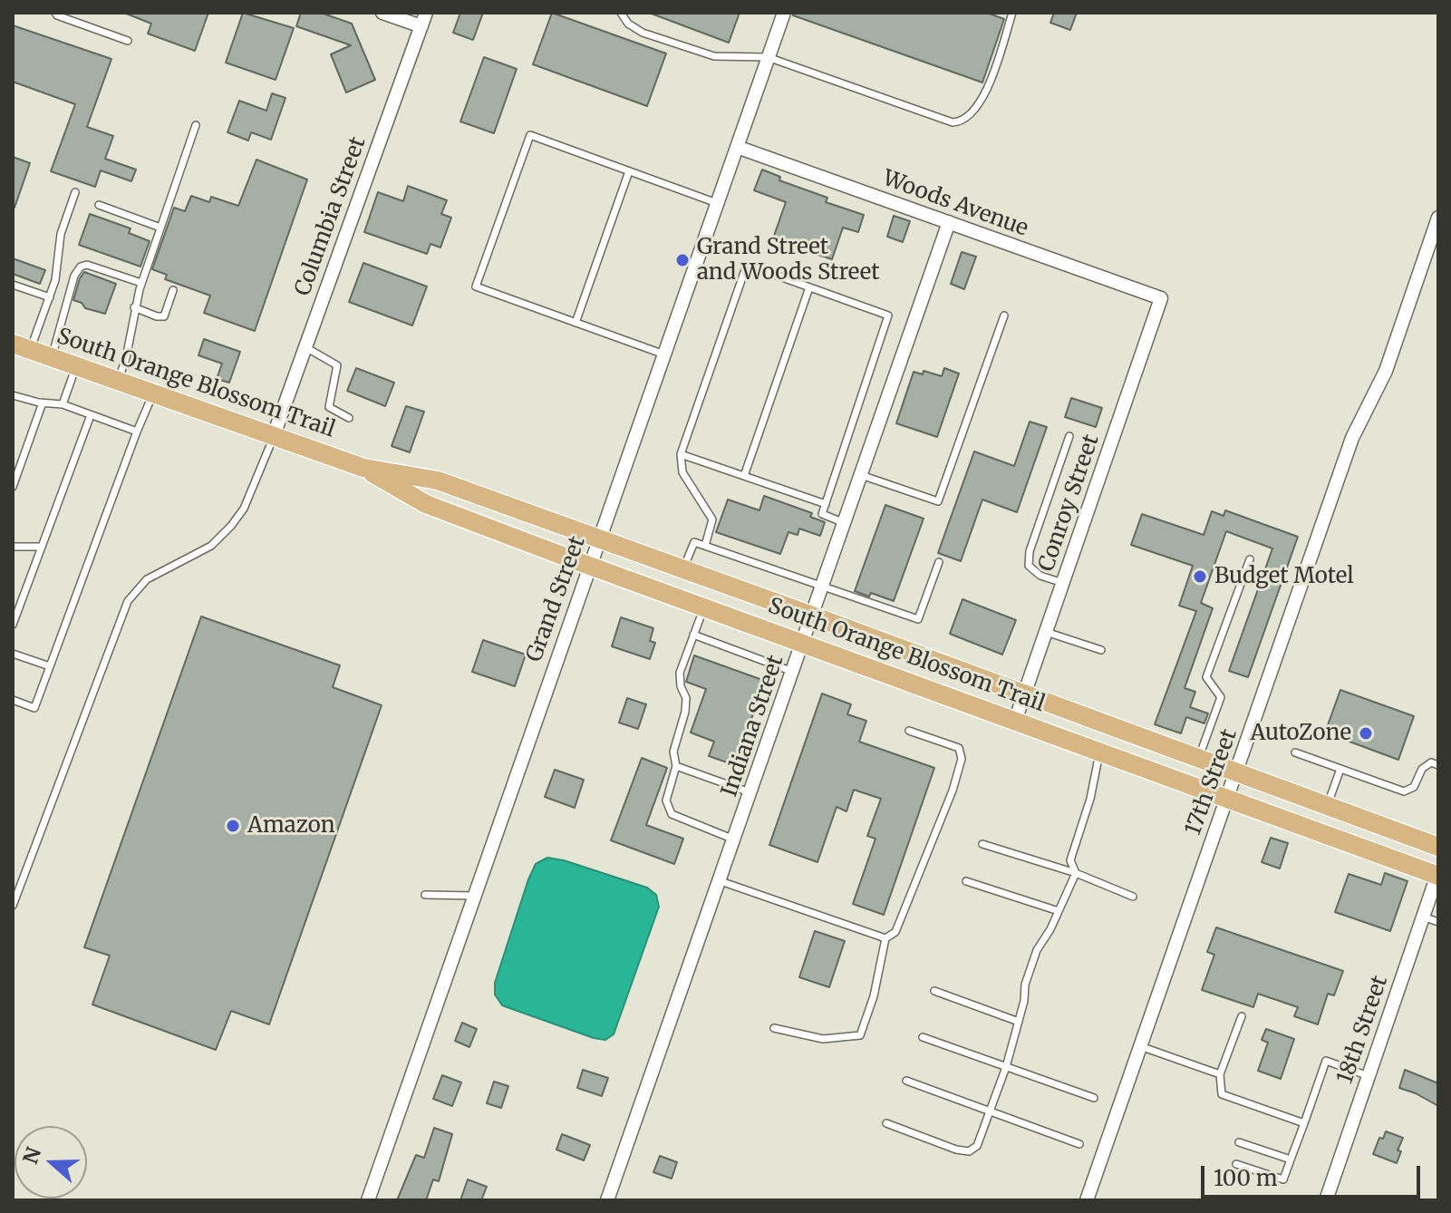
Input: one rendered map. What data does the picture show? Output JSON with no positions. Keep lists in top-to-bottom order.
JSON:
{
  "streets": {
    "main road": ["South Orange Blossom Trail"],
    "street": [
      "Woods Avenue",
      "Columbia Street",
      "Conroy Street",
      "Grand Street",
      "Indiana Street",
      "17th Street",
      "18th Street"
    ]
  },
  "crossings": [
    ["Woods Avenue", "Conroy Street"],
    ["Woods Avenue", "Grand Street"],
    ["Woods Avenue", "Indiana Street"],
    ["Columbia Street", "South Orange Blossom Trail"],
    ["South Orange Blossom Trail", "Conroy Street"],
    ["South Orange Blossom Trail", "Grand Street"],
    ["South Orange Blossom Trail", "Indiana Street"],
    ["South Orange Blossom Trail", "17th Street"],
    ["South Orange Blossom Trail", "18th Street"]
  ],
  "places": [
    "Grand Street and Woods Street",
    "Budget Motel",
    "AutoZone",
    "Amazon"
  ],
  "scale_bar": "100 m",
  "north": "left"
}
